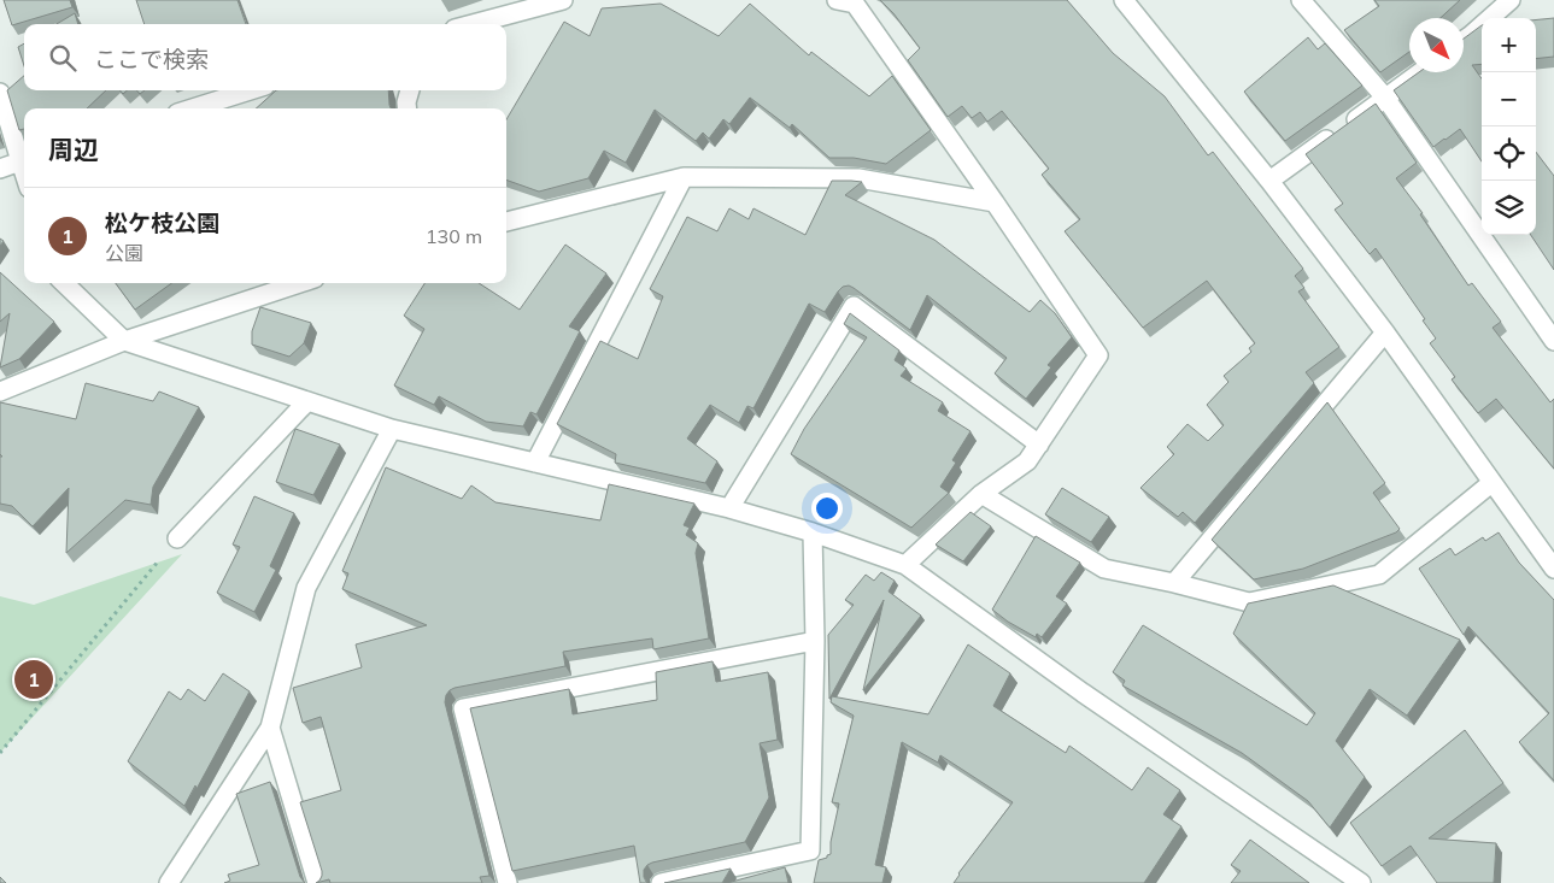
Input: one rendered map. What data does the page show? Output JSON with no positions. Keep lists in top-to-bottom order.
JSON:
{
  "north": "bottom right",
  "page": {
    "map_buttons": ["+", "−"],
    "search": "ここで検索",
    "heading": "周辺",
    "list": [
      {
        "mark": "1",
        "name": "松ケ枝公園",
        "note": "公園",
        "value": "130 m"
      }
    ],
    "pins": "1"
  }
}
